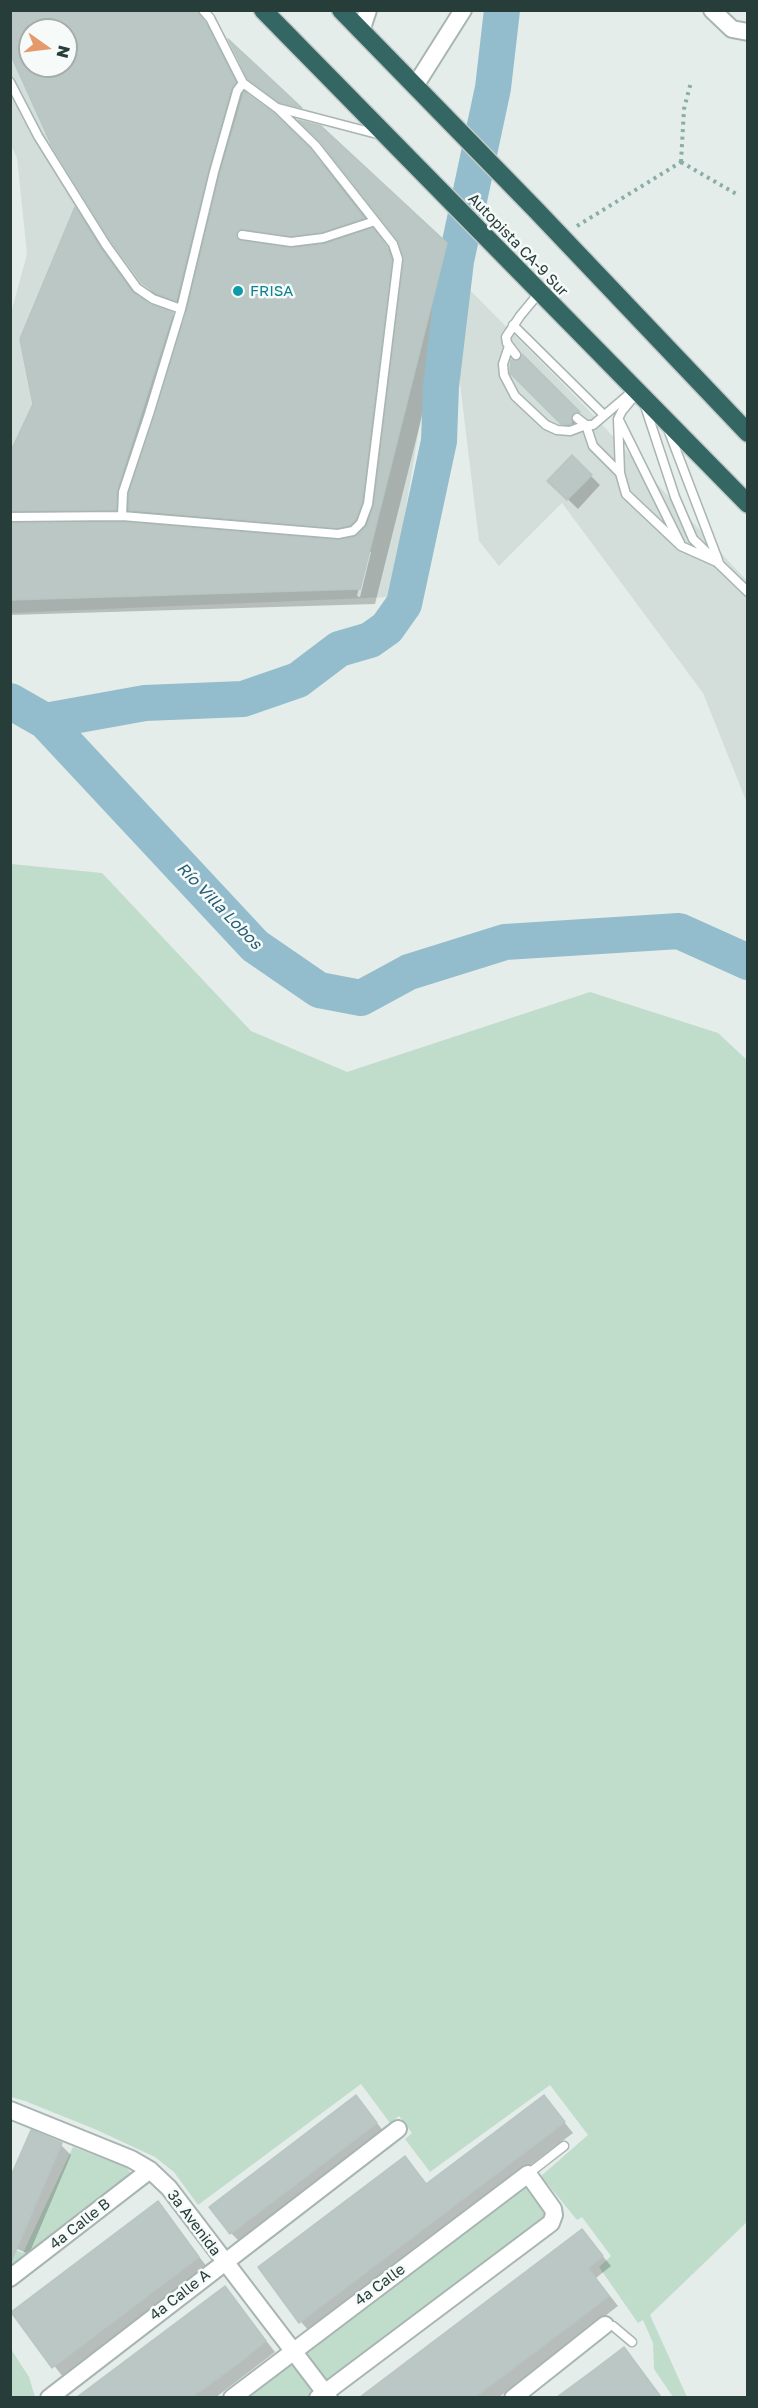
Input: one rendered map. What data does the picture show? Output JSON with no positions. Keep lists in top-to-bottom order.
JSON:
{
  "streets": {
    "highway": ["Autopista CA-9 Sur"],
    "street": [
      "3a Avenida",
      "4a Calle B",
      "4a Calle",
      "4a Calle A"
    ]
  },
  "crossings": [
    ["3a Avenida", "4a Calle B"],
    ["3a Avenida", "4a Calle"],
    ["3a Avenida", "4a Calle A"]
  ],
  "water": ["Río Villa Lobos"],
  "places": ["FRISA"],
  "north": "right"
}
